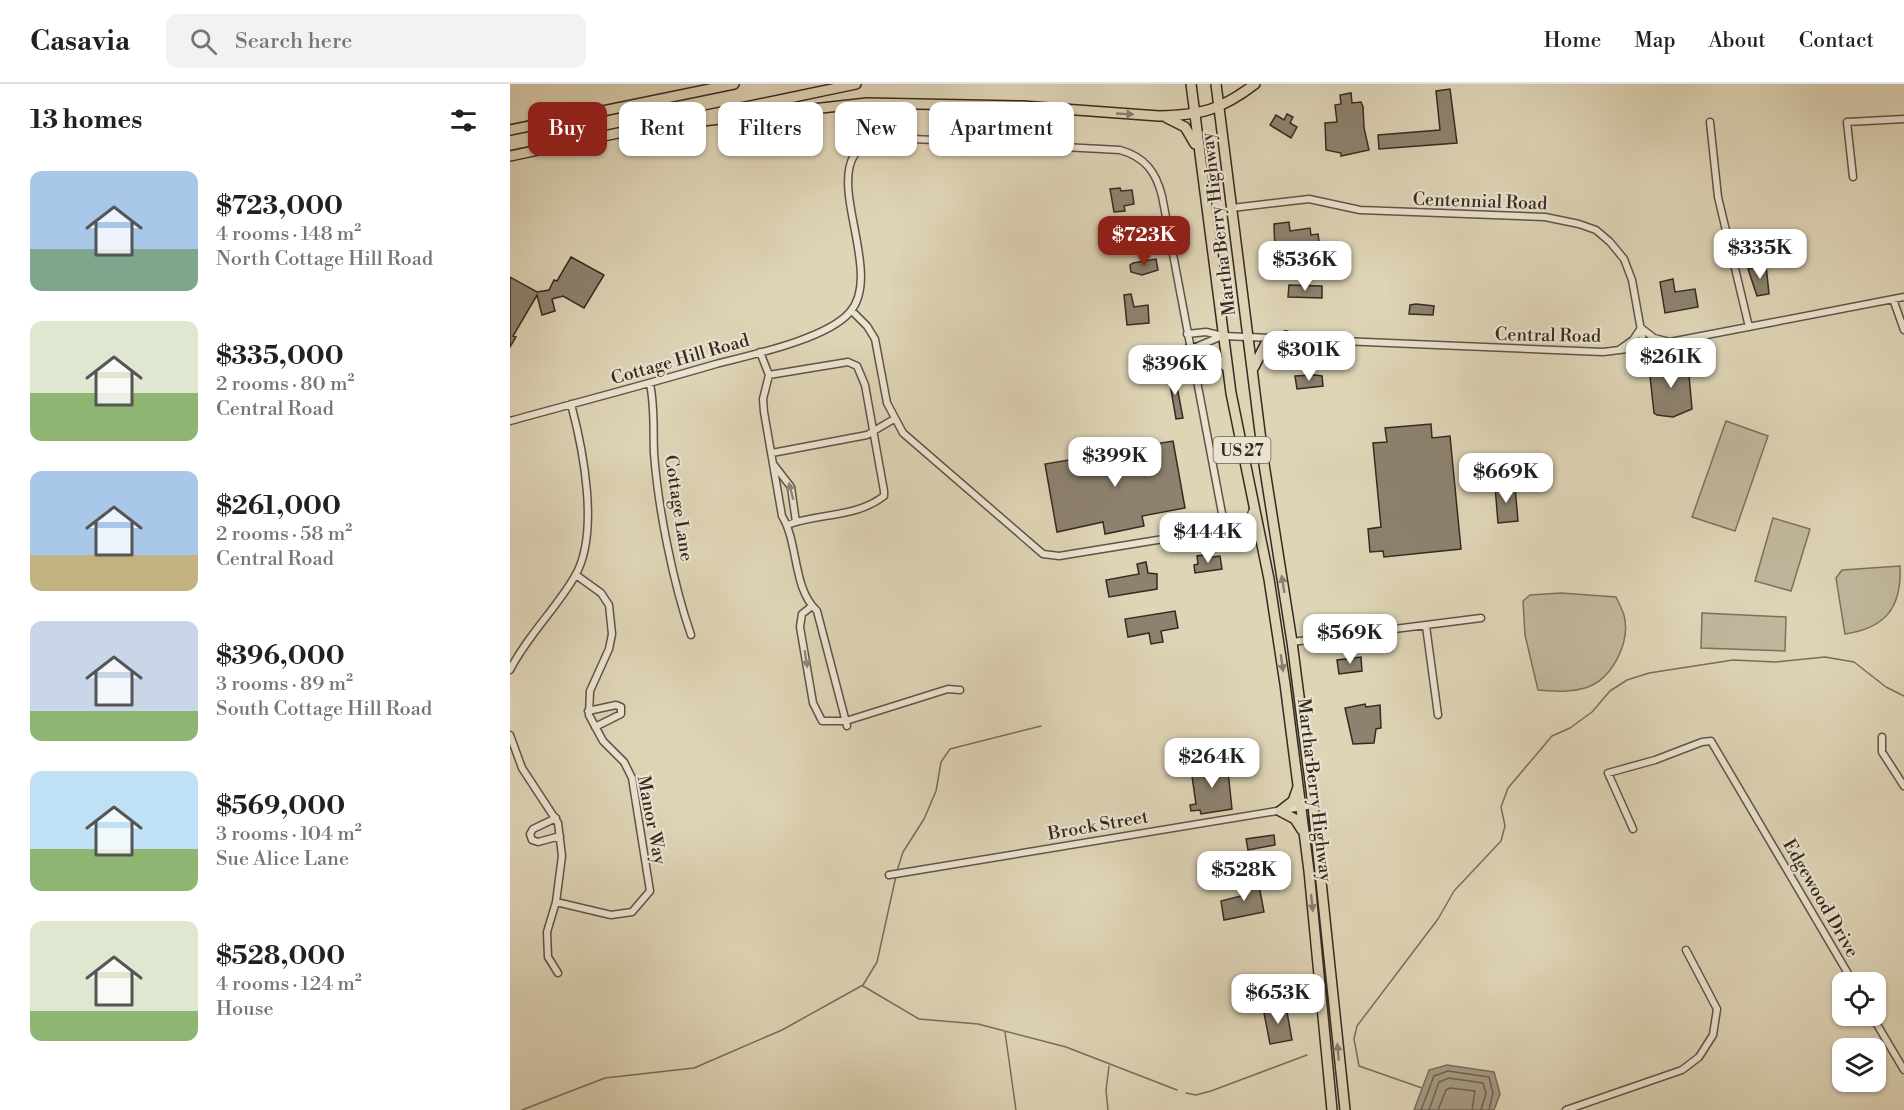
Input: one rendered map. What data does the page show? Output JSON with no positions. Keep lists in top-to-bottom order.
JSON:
{
  "streets": {
    "highway": ["Martha Berry Highway", "US 27"],
    "street": [
      "Centennial Road",
      "Central Road",
      "Cottage Hill Road",
      "Cottage Lane",
      "Manor Way",
      "Brock Street",
      "Edgewood Drive"
    ]
  },
  "crossings": [
    ["Centennial Road", "Martha Berry Highway"],
    ["Centennial Road", "Central Road"],
    ["Martha Berry Highway", "Central Road"],
    ["Martha Berry Highway", "Brock Street"],
    ["Cottage Hill Road", "Cottage Lane"]
  ],
  "page": {
    "header": "Casavia",
    "search": "Search here",
    "nav": [
      "Home",
      "Map",
      "About",
      "Contact"
    ],
    "heading": "13 homes",
    "chip": [
      "Buy",
      "Rent",
      "Filters",
      "New",
      "Apartment"
    ],
    "list": [
      {
        "name": "$723,000",
        "note": "4 rooms · 148 m² · North Cottage Hill Road"
      },
      {
        "name": "$335,000",
        "note": "2 rooms · 80 m² · Central Road"
      },
      {
        "name": "$261,000",
        "note": "2 rooms · 58 m² · Central Road"
      },
      {
        "name": "$396,000",
        "note": "3 rooms · 89 m² · South Cottage Hill Road"
      },
      {
        "name": "$569,000",
        "note": "3 rooms · 104 m² · Sue Alice Lane"
      },
      {
        "name": "$528,000",
        "note": "4 rooms · 124 m² · House"
      }
    ],
    "price": [
      "$723K",
      "$335K",
      "$536K",
      "$301K",
      "$261K",
      "$396K",
      "$399K",
      "$669K",
      "$444K",
      "$569K",
      "$264K",
      "$528K",
      "$653K"
    ]
  }
}
